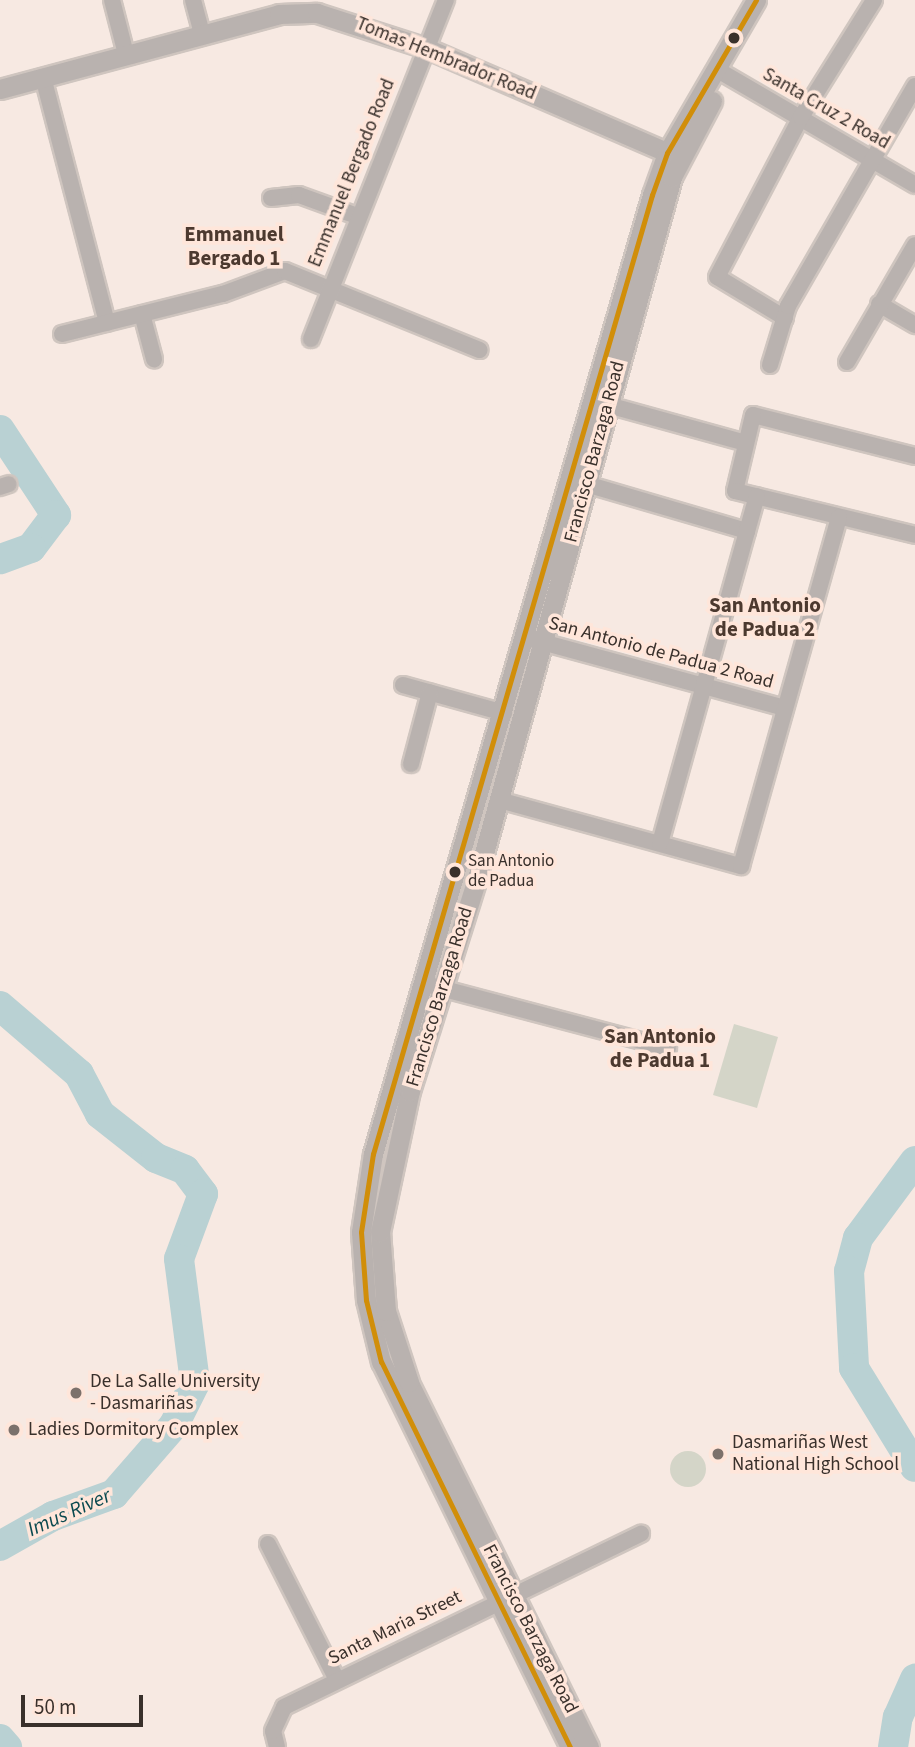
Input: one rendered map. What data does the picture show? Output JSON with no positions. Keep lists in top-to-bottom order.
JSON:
{
  "streets": {
    "street": [
      "Tomas Hembrador Road",
      "Santa Cruz 2 Road",
      "Emmanuel Bergado Road",
      "Francisco Barzaga Road",
      "San Antonio de Padua 2 Road",
      "Santa Maria Street"
    ]
  },
  "crossings": [
    ["Tomas Hembrador Road", "Emmanuel Bergado Road"],
    ["Tomas Hembrador Road", "Francisco Barzaga Road"],
    ["Santa Cruz 2 Road", "Francisco Barzaga Road"],
    ["Francisco Barzaga Road", "San Antonio de Padua 2 Road"],
    ["Francisco Barzaga Road", "Santa Maria Street"]
  ],
  "districts": ["Emmanuel Bergado 1", "San Antonio de Padua 2", "San Antonio de Padua 1"],
  "water": ["Imus River"],
  "places": [
    "San Antonio de Padua",
    "De La Salle University - Dasmariñas",
    "Ladies Dormitory Complex",
    "Dasmariñas West National High School"
  ],
  "scale_bar": "50 m"
}
